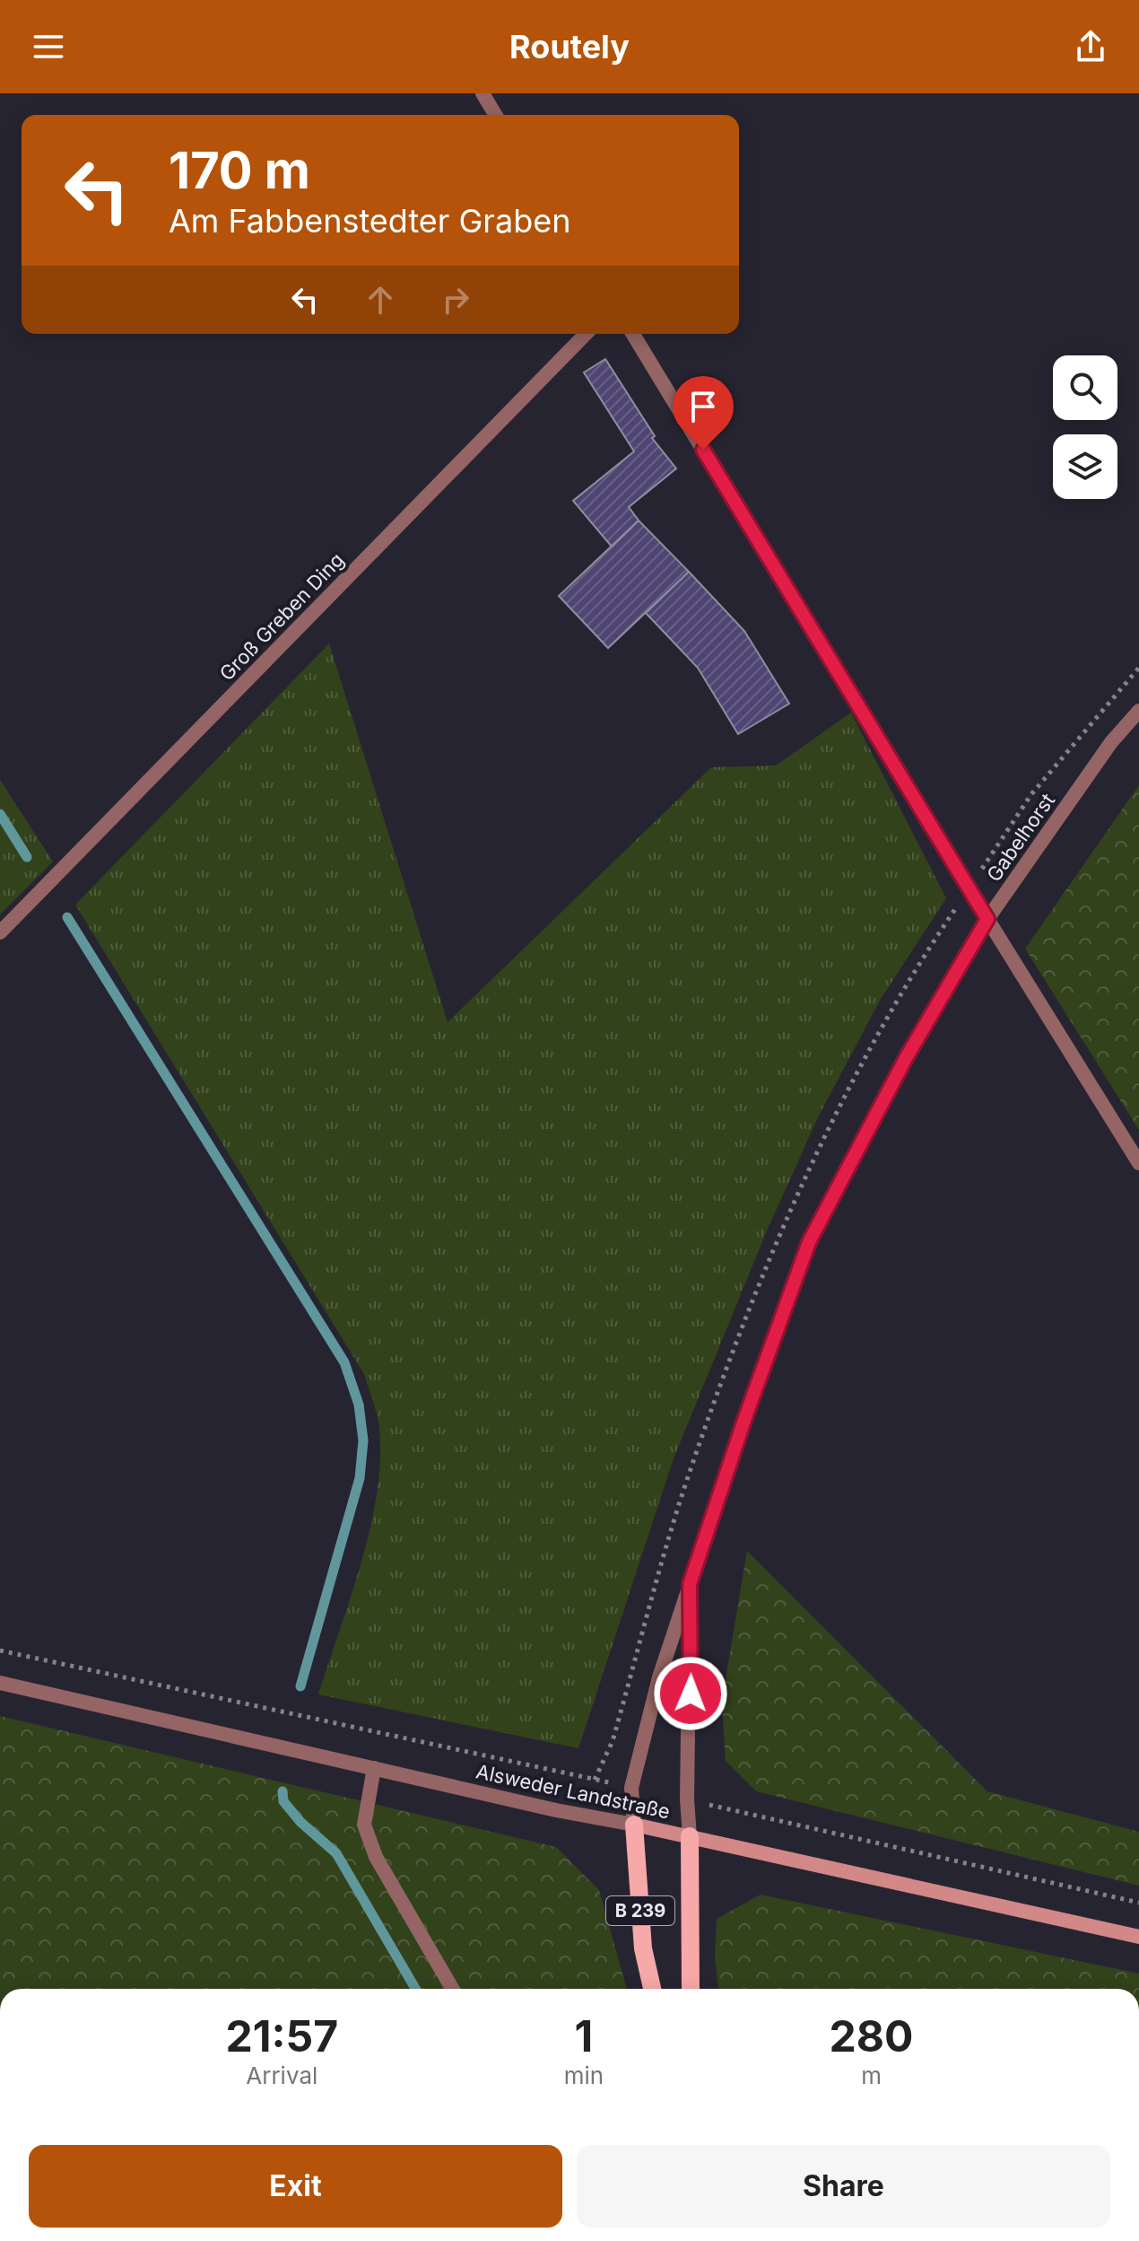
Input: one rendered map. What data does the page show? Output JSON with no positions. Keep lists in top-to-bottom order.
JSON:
{
  "streets": {
    "main road": ["Alsweder Landstraße", "B 239"],
    "street": ["Groß Greben Ding", "Gabelhorst"]
  },
  "crossings": [
    ["Gabelhorst", "Alsweder Landstraße"],
    ["Gabelhorst", "B 239"],
    ["Alsweder Landstraße", "B 239"]
  ],
  "page": {
    "header": "Routely",
    "turn": ["170 m", "Am Fabbenstedter Graben"],
    "eta": [
      "21:57",
      "Arrival",
      "1",
      "min",
      "280",
      "m"
    ],
    "buttons": ["Exit", "Share"]
  }
}
